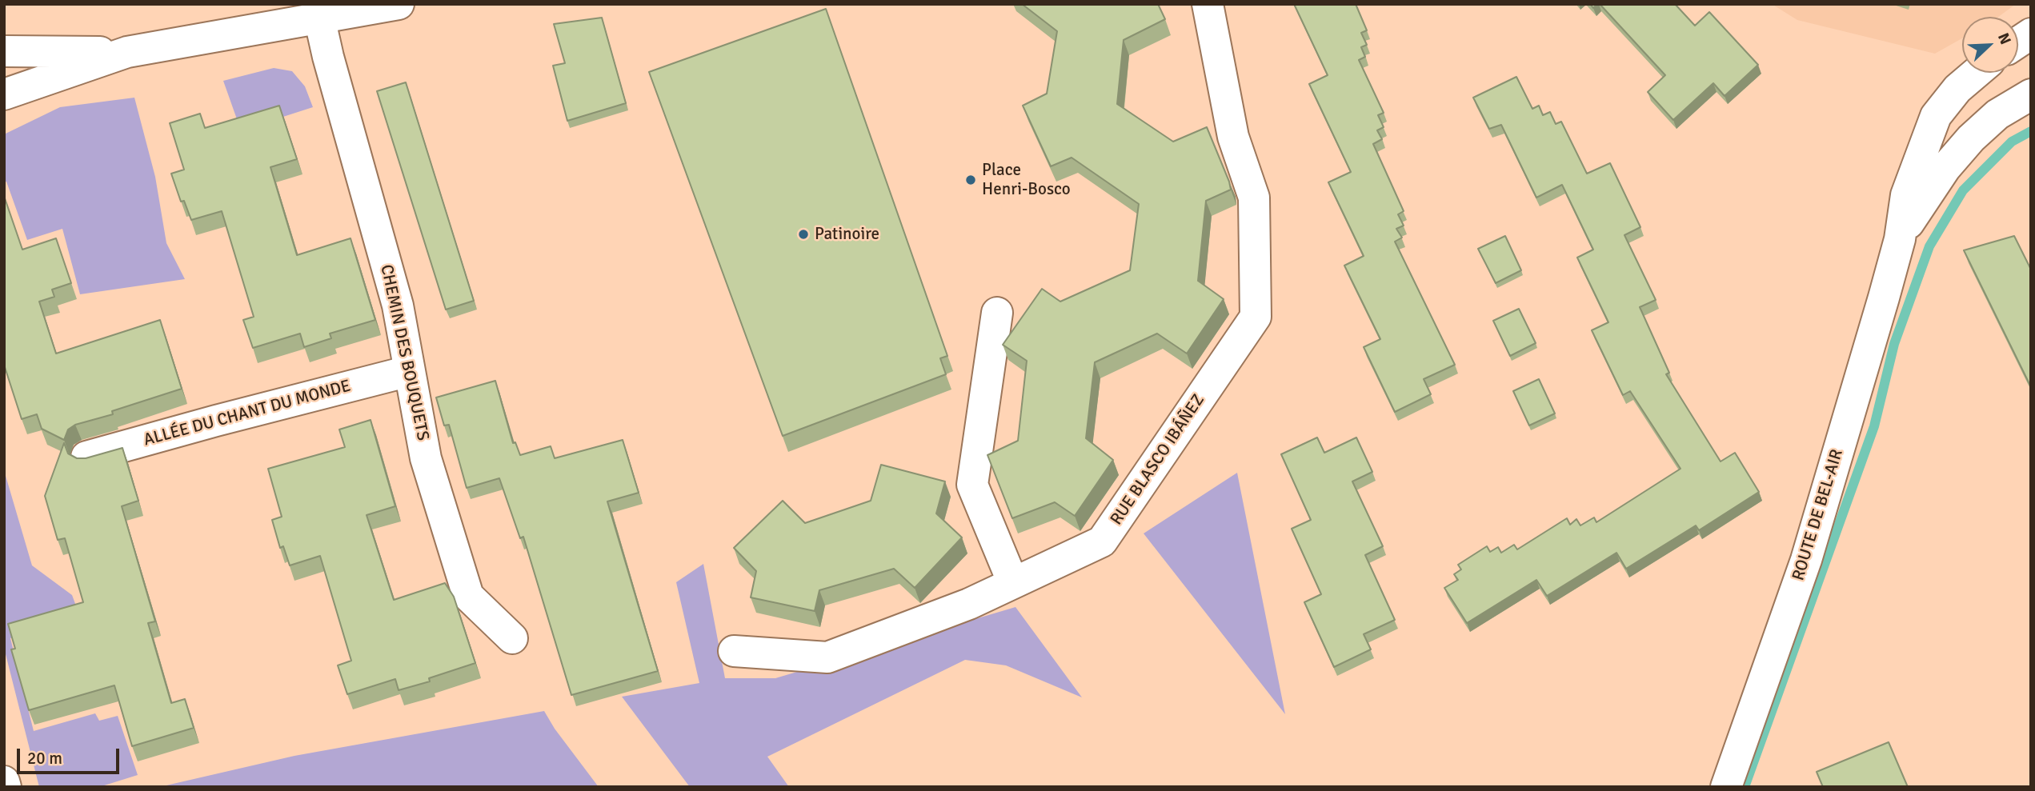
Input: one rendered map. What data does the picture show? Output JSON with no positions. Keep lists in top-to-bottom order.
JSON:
{
  "streets": {
    "street": [
      "CHEMIN DES BOUQUETS",
      "ALLÉE DU CHANT DU MONDE",
      "RUE BLASCO IBÁÑEZ",
      "ROUTE DE BEL-AIR"
    ]
  },
  "crossings": [
    ["CHEMIN DES BOUQUETS", "ALLÉE DU CHANT DU MONDE"]
  ],
  "places": ["Place Henri-Bosco", "Patinoire"],
  "scale_bar": "20 m",
  "north": "top right"
}
